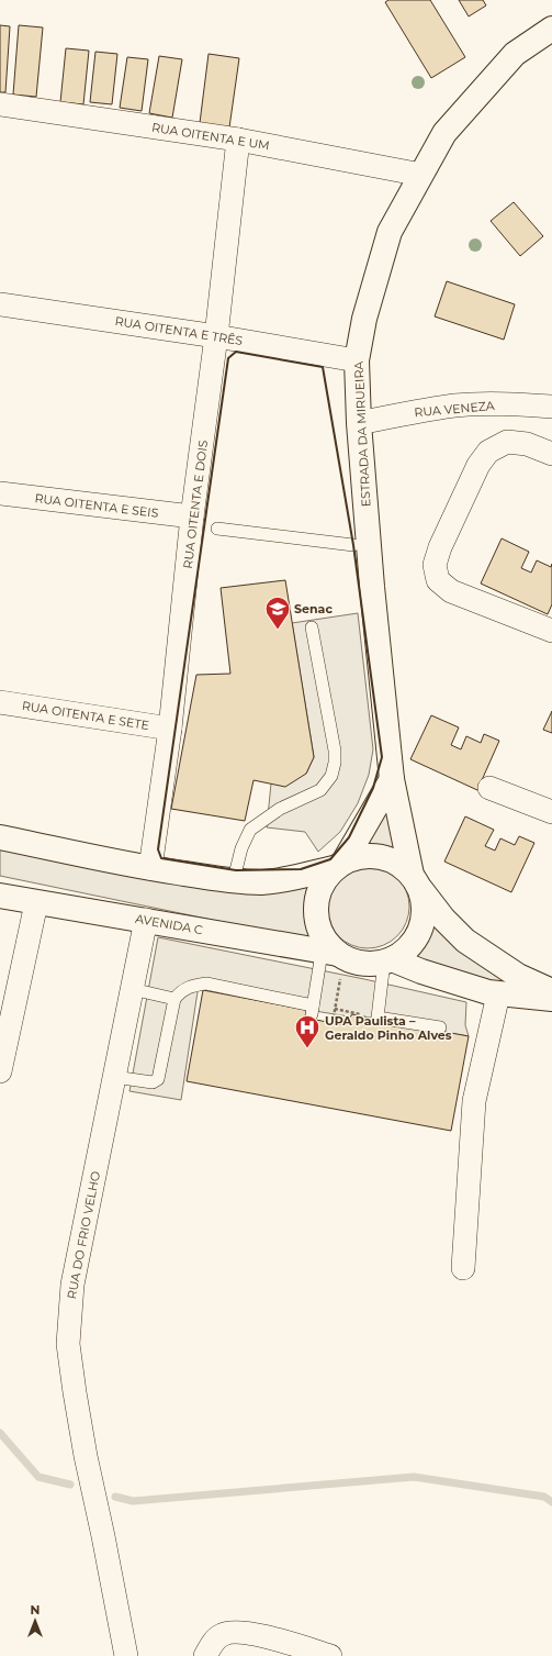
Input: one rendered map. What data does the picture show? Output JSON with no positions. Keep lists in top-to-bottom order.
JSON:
{
  "streets": {
    "main road": ["ESTRADA DA MIRUEIRA", "AVENIDA C"],
    "street": [
      "RUA OITENTA E UM",
      "RUA OITENTA E TRÊS",
      "RUA VENEZA",
      "RUA OITENTA E DOIS",
      "RUA OITENTA E SEIS",
      "RUA OITENTA E SETE",
      "RUA DO FRIO VELHO"
    ]
  },
  "crossings": [
    ["RUA OITENTA E UM", "ESTRADA DA MIRUEIRA"],
    ["RUA OITENTA E UM", "RUA OITENTA E DOIS"],
    ["RUA OITENTA E TRÊS", "ESTRADA DA MIRUEIRA"],
    ["RUA OITENTA E TRÊS", "RUA OITENTA E DOIS"],
    ["RUA VENEZA", "ESTRADA DA MIRUEIRA"],
    ["ESTRADA DA MIRUEIRA", "AVENIDA C"],
    ["RUA OITENTA E DOIS", "RUA OITENTA E SEIS"],
    ["RUA OITENTA E DOIS", "RUA OITENTA E SETE"],
    ["AVENIDA C", "RUA DO FRIO VELHO"]
  ],
  "places": {
    "school or university": ["Senac"],
    "hospital": ["UPA Paulista – Geraldo Pinho Alves"]
  },
  "north": "top"
}
